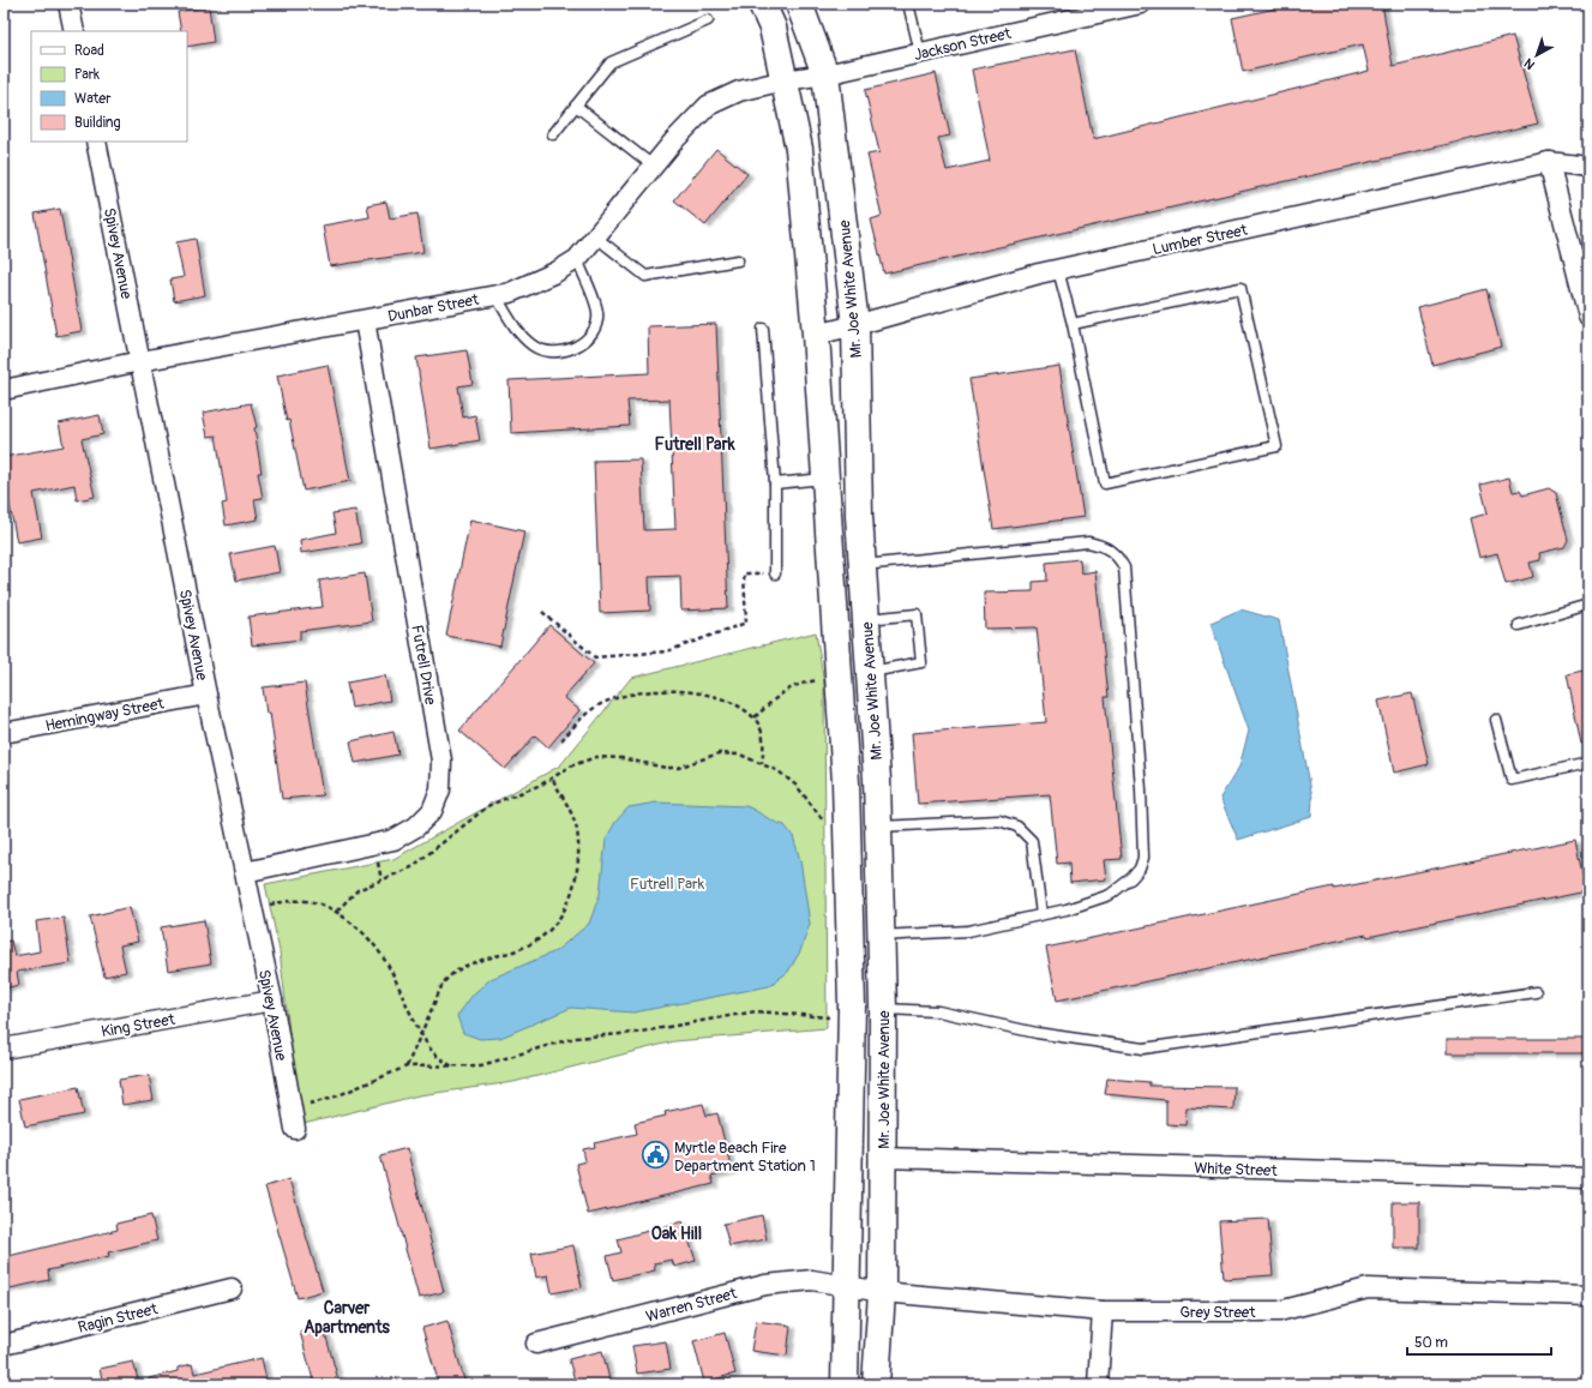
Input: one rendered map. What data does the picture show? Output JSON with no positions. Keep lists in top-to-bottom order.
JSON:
{
  "streets": {
    "main road": ["Mr. Joe White Avenue"],
    "street": [
      "Jackson Street",
      "Lumber Street",
      "Spivey Avenue",
      "Dunbar Street",
      "Futrell Drive",
      "Hemingway Street",
      "King Street",
      "White Street",
      "Warren Street",
      "Grey Street",
      "Ragin Street"
    ]
  },
  "crossings": [
    ["Jackson Street", "Mr. Joe White Avenue"],
    ["Jackson Street", "Dunbar Street"],
    ["Lumber Street", "Mr. Joe White Avenue"],
    ["Spivey Avenue", "Dunbar Street"],
    ["Spivey Avenue", "Futrell Drive"],
    ["Spivey Avenue", "Hemingway Street"],
    ["Spivey Avenue", "King Street"],
    ["Mr. Joe White Avenue", "Dunbar Street"],
    ["Mr. Joe White Avenue", "White Street"],
    ["Mr. Joe White Avenue", "Warren Street"],
    ["Mr. Joe White Avenue", "Grey Street"],
    ["Dunbar Street", "Futrell Drive"],
    ["Warren Street", "Grey Street"]
  ],
  "districts": ["Futrell Park", "Oak Hill", "Carver Apartments"],
  "parks": ["Futrell Park"],
  "places": {
    "public building": ["Myrtle Beach Fire Department Station 1"]
  },
  "legend": [
    "Road",
    "Park",
    "Water",
    "Building"
  ],
  "scale_bar": "50 m",
  "north": "bottom left"
}
